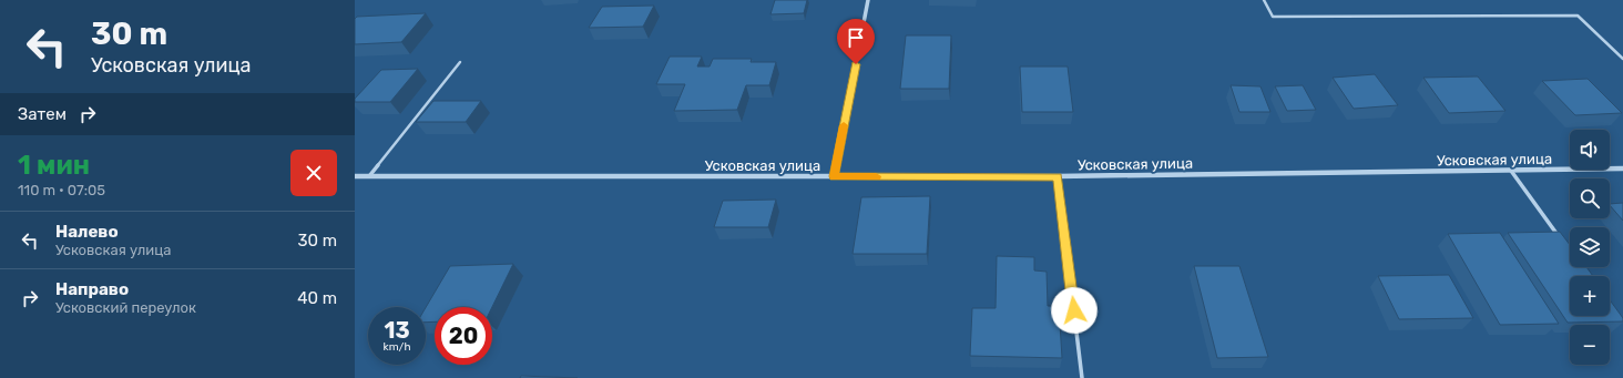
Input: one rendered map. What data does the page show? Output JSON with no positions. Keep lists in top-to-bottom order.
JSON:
{
  "streets": {
    "street": ["Усковская улица"]
  },
  "page": {
    "turn": ["30 m", "Усковская улица"],
    "then": "Затем",
    "map_buttons": ["+", "−"],
    "heading": ["1 мин", "110 m · 07:05"],
    "list": [
      {
        "name": "Налево",
        "note": "Усковская улица",
        "value": "30 m"
      },
      {
        "name": "Направо",
        "note": "Усковский переулок",
        "value": "40 m"
      }
    ],
    "speed": "13 km/h",
    "limit": "20"
  }
}
